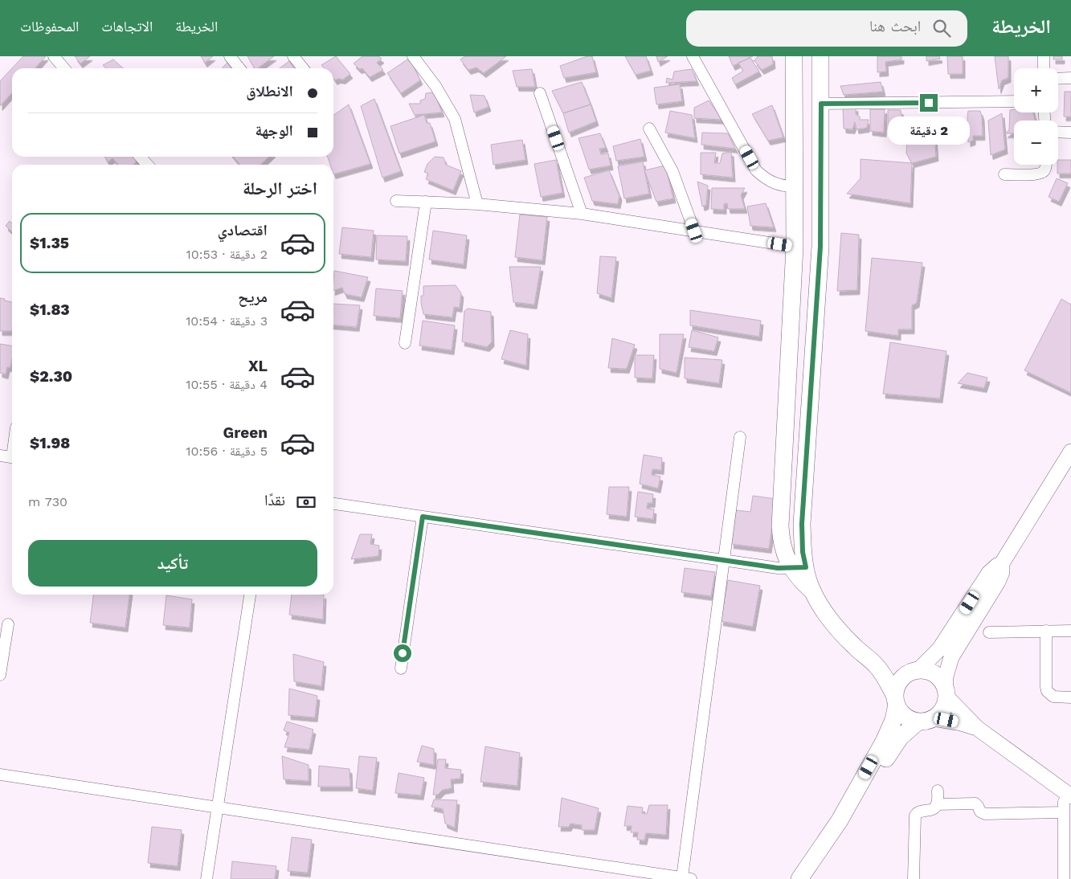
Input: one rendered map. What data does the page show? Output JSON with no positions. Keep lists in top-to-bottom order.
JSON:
{
  "page": {
    "header": "الخريطة",
    "search": "ابحث هنا",
    "nav": ["الخريطة", "الاتجاهات", "المحفوظات"],
    "map_buttons": ["+", "−"],
    "banner": ["الانطلاق", "الوجهة"],
    "bubble": "2 دقيقة",
    "heading": "اختر الرحلة",
    "list": [
      {
        "name": "اقتصادي",
        "note": "2 دقيقة · 10:53",
        "value": "$1.35"
      },
      {
        "name": "مريح",
        "note": "3 دقيقة · 10:54",
        "value": "$1.83"
      },
      {
        "name": "XL",
        "note": "4 دقيقة · 10:55",
        "value": "$2.30"
      },
      {
        "name": "Green",
        "note": "5 دقيقة · 10:56",
        "value": "$1.98"
      }
    ],
    "pay": ["نقدًا", "730 m"],
    "buttons": "تأكيد"
  }
}
